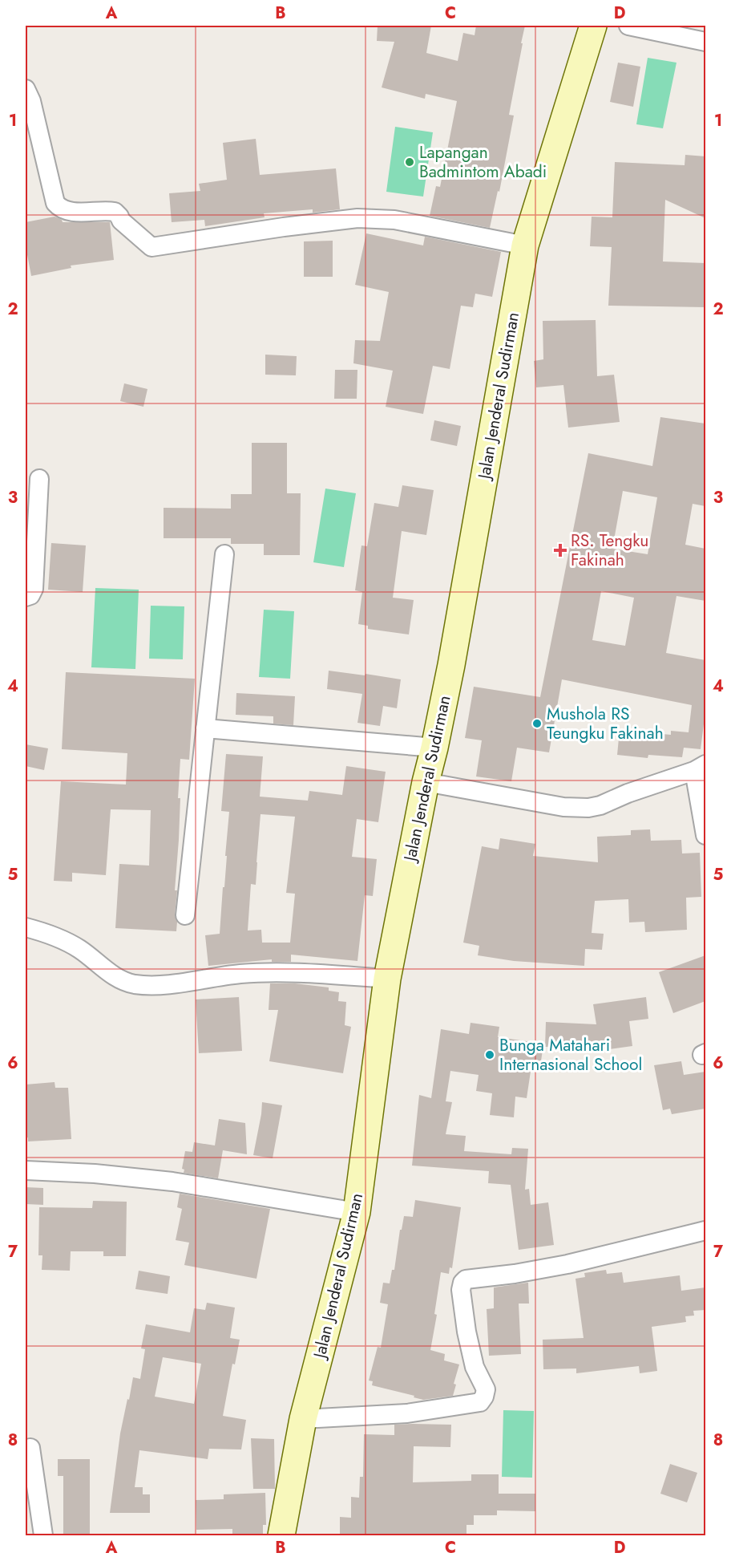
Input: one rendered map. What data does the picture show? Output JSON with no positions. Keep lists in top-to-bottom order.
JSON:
{
  "streets": {
    "street": ["Jalan Jenderal Sudirman"]
  },
  "places": {
    "other": ["Lapangan Badmintom Abadi", "Mushola RS Teungku Fakinah", "Bunga Matahari Internasional School"],
    "health": ["RS. Tengku Fakinah"]
  },
  "grid": {
    "columns": [
      "A",
      "B",
      "C",
      "D"
    ],
    "rows": [
      "1",
      "2",
      "3",
      "4",
      "5",
      "6",
      "7",
      "8"
    ]
  }
}
